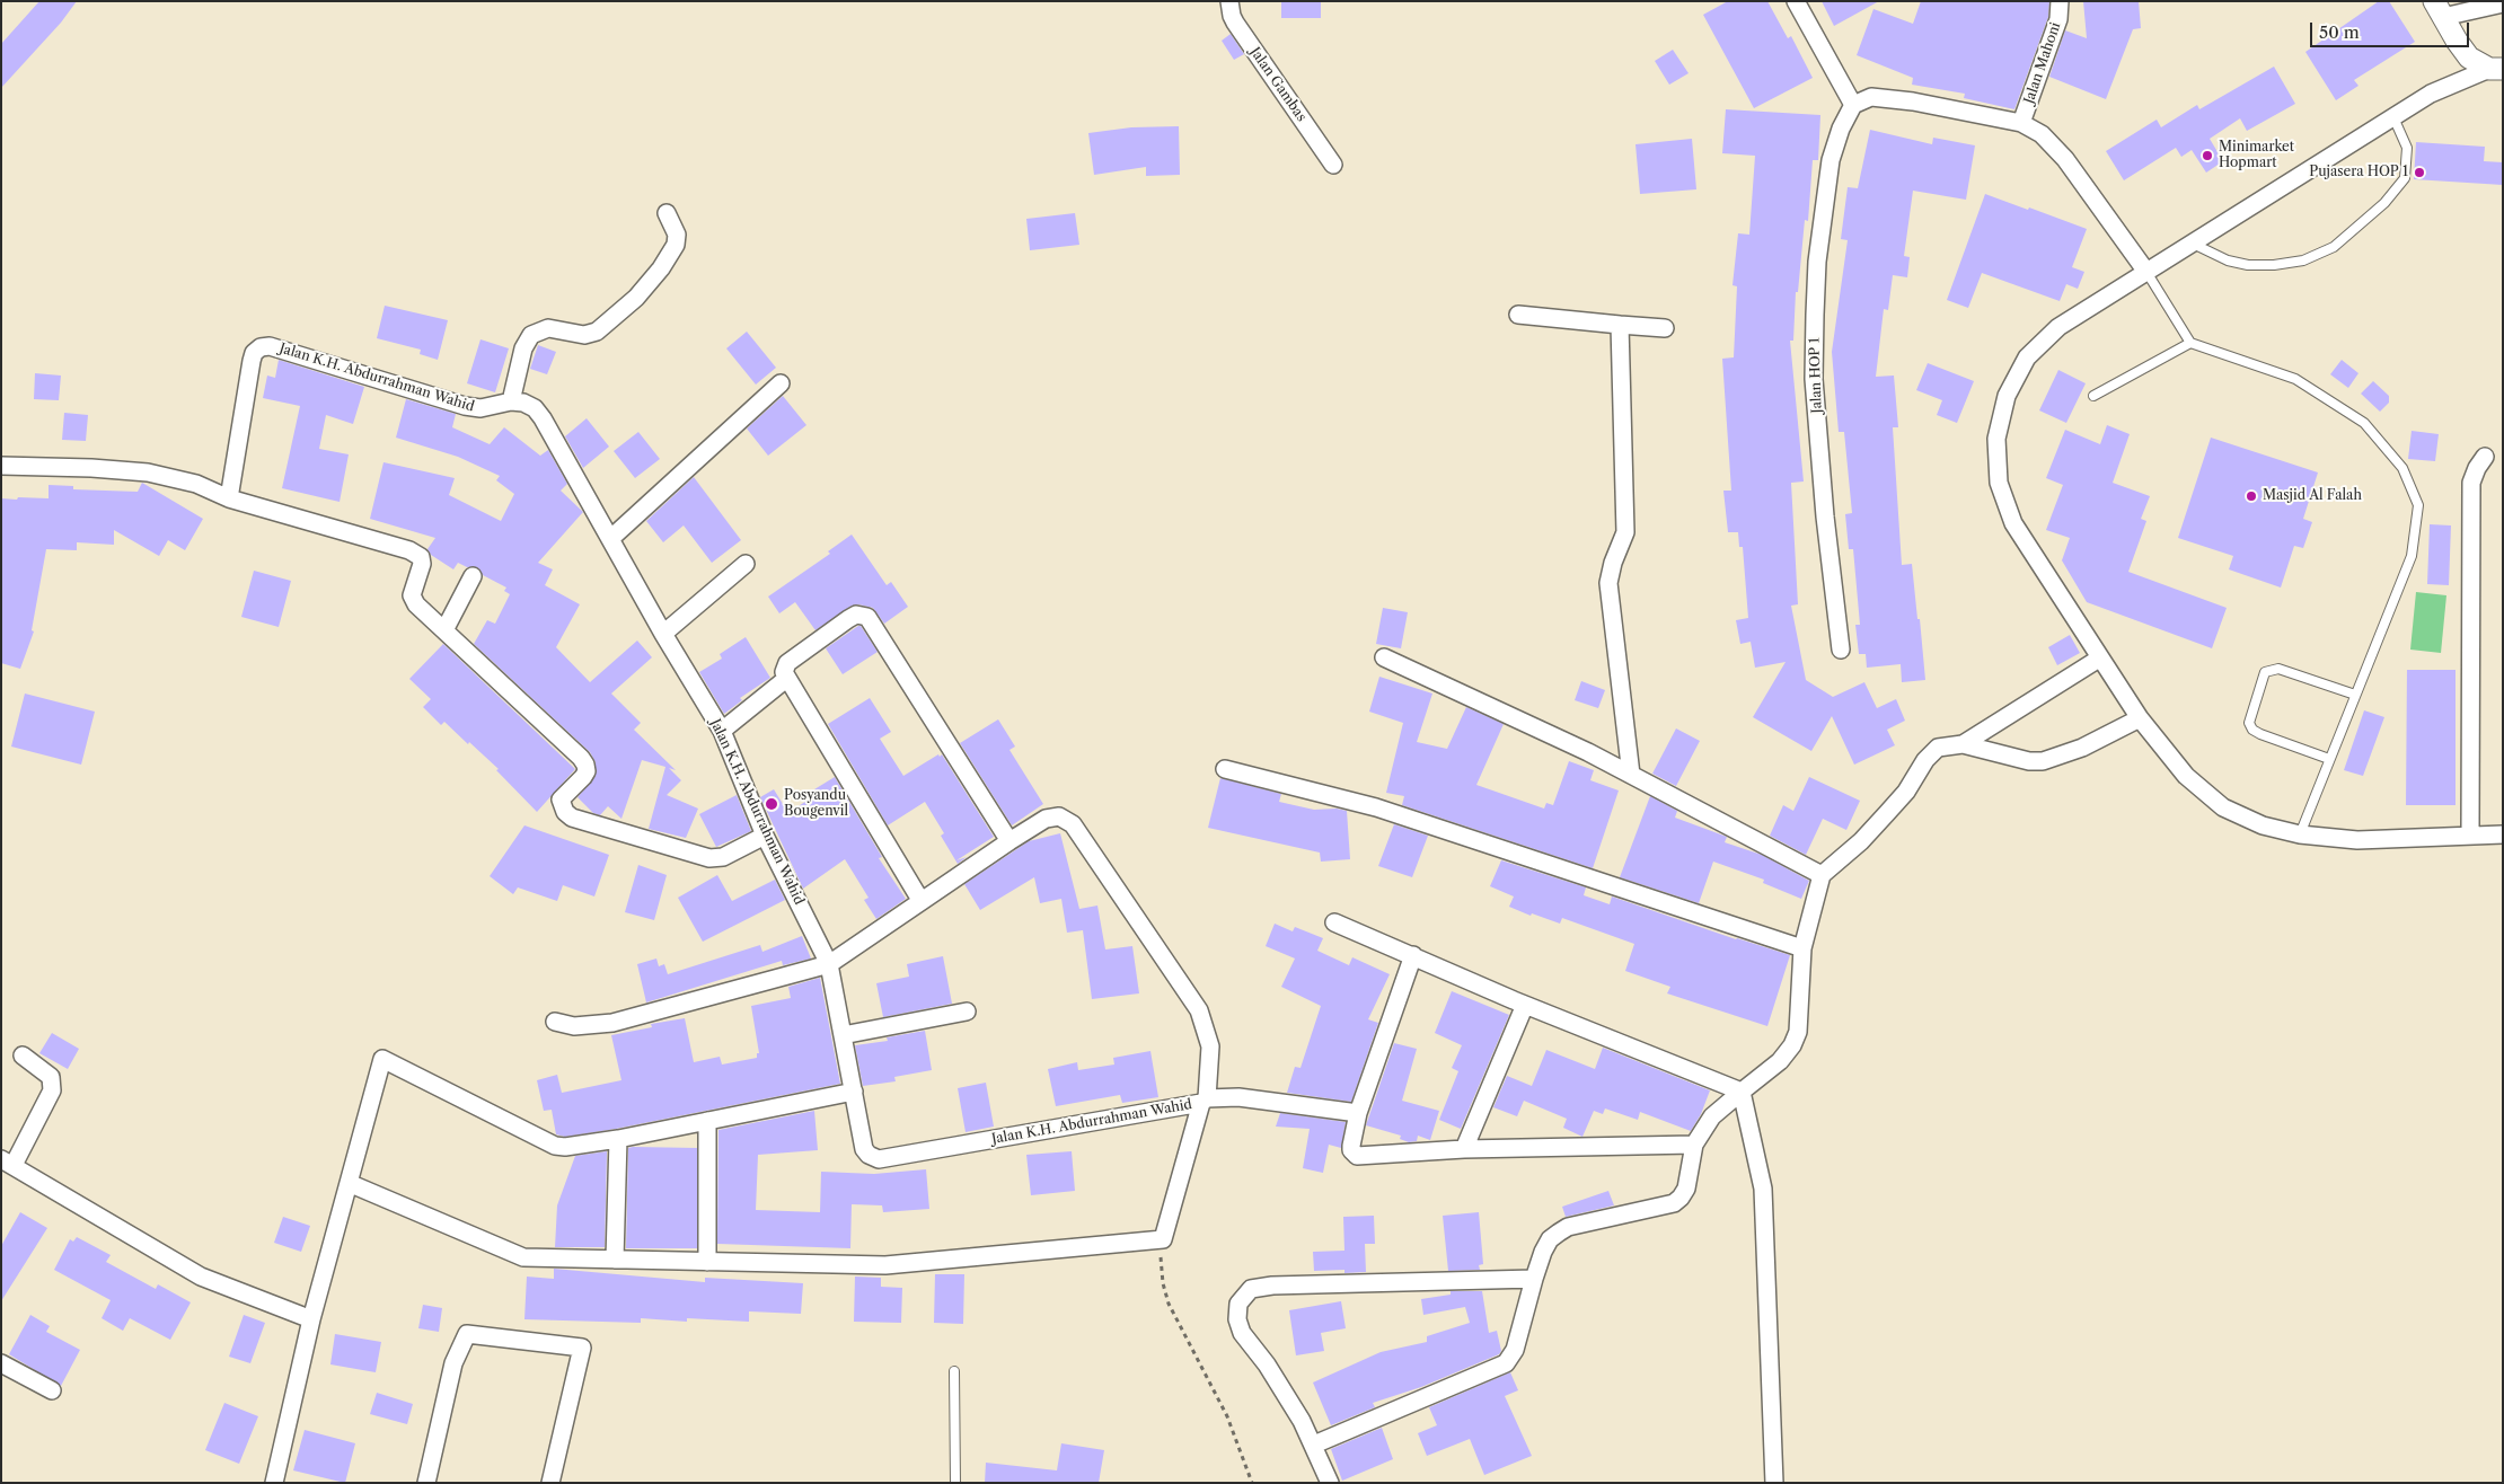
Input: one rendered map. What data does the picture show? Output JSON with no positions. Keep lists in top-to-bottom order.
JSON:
{
  "streets": {
    "street": [
      "Jalan Mahoni",
      "Jalan Gambas",
      "Jalan HOP 1",
      "Jalan K.H. Abdurrahman Wahid"
    ]
  },
  "places": [
    "Minimarket Hopmart",
    "Pujasera HOP 1",
    "Masjid Al Falah",
    "Posyandu Bougenvil"
  ],
  "scale_bar": "50 m"
}
